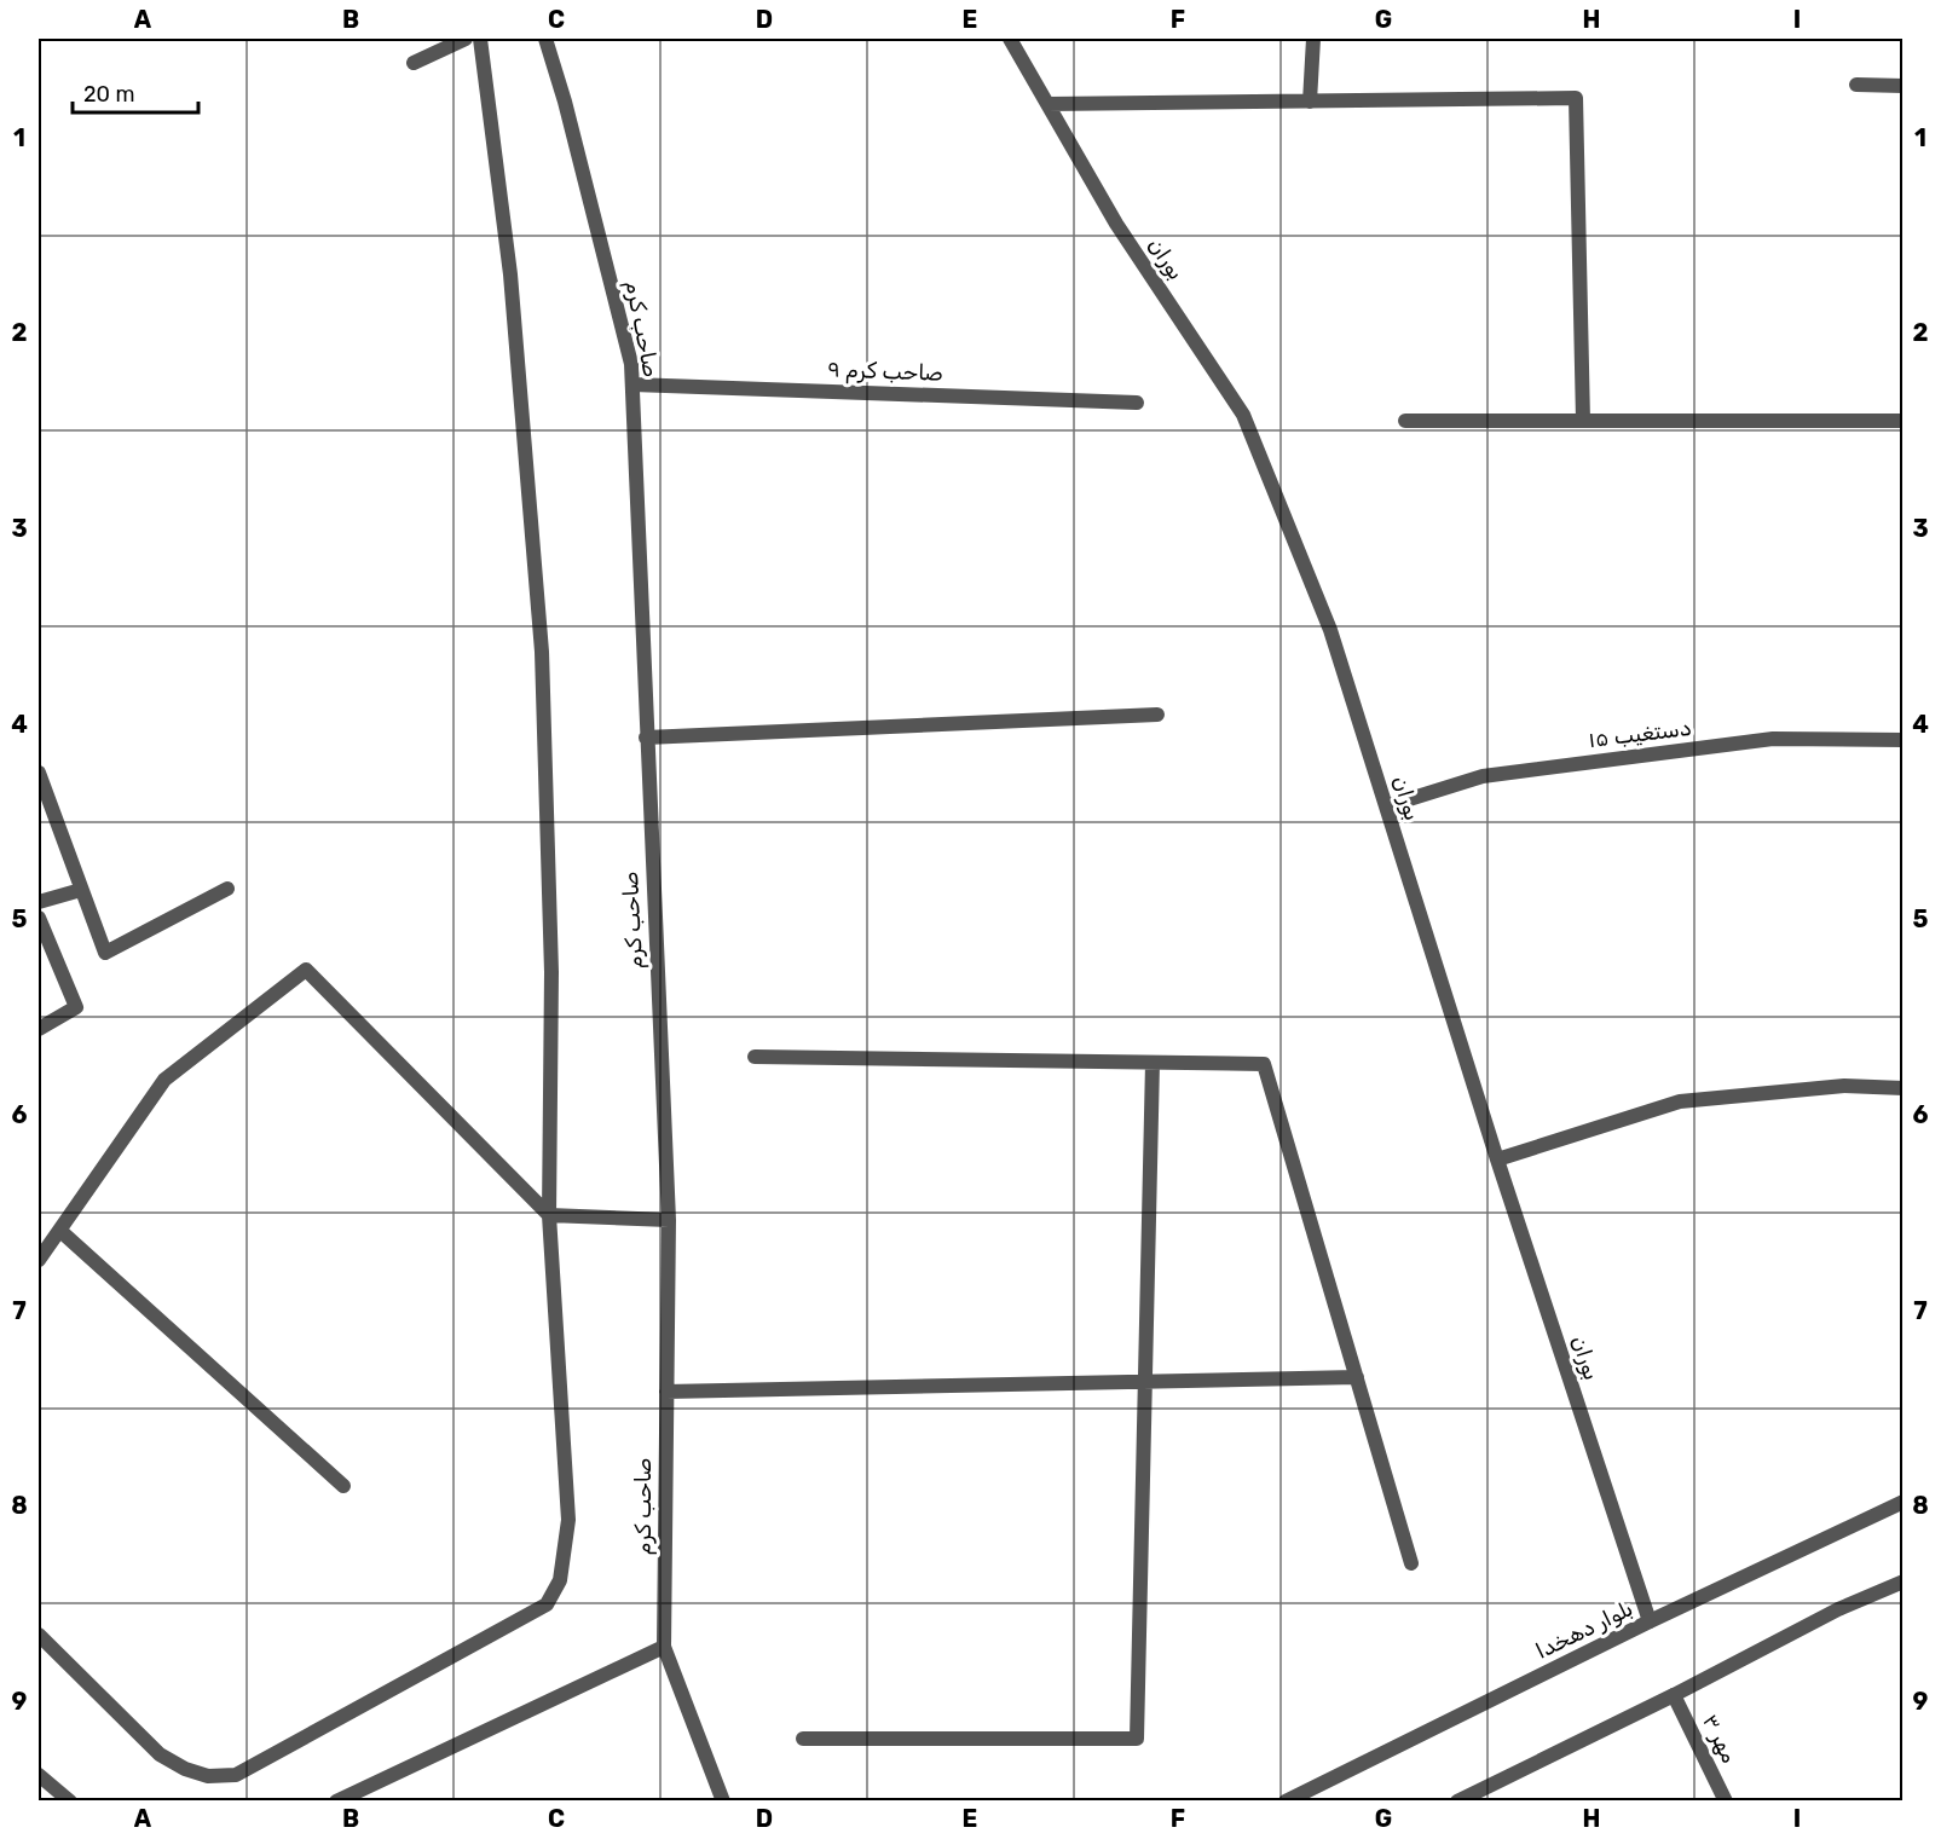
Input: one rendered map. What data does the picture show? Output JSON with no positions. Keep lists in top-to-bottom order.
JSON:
{
  "streets": {
    "street": [
      "بوران",
      "صاحب کرم",
      "صاحب کرم ۹",
      "دستغیب ۱۵",
      "بلوار دهخدا",
      "مهر ۳"
    ]
  },
  "crossings": [
    ["بوران", "دستغیب ۱۵"],
    ["بوران", "بلوار دهخدا"],
    ["صاحب کرم", "صاحب کرم ۹"]
  ],
  "scale_bar": "20 m",
  "grid": {
    "columns": [
      "A",
      "B",
      "C",
      "D",
      "E",
      "F",
      "G",
      "H",
      "I"
    ],
    "rows": [
      "1",
      "2",
      "3",
      "4",
      "5",
      "6",
      "7",
      "8",
      "9"
    ]
  }
}
